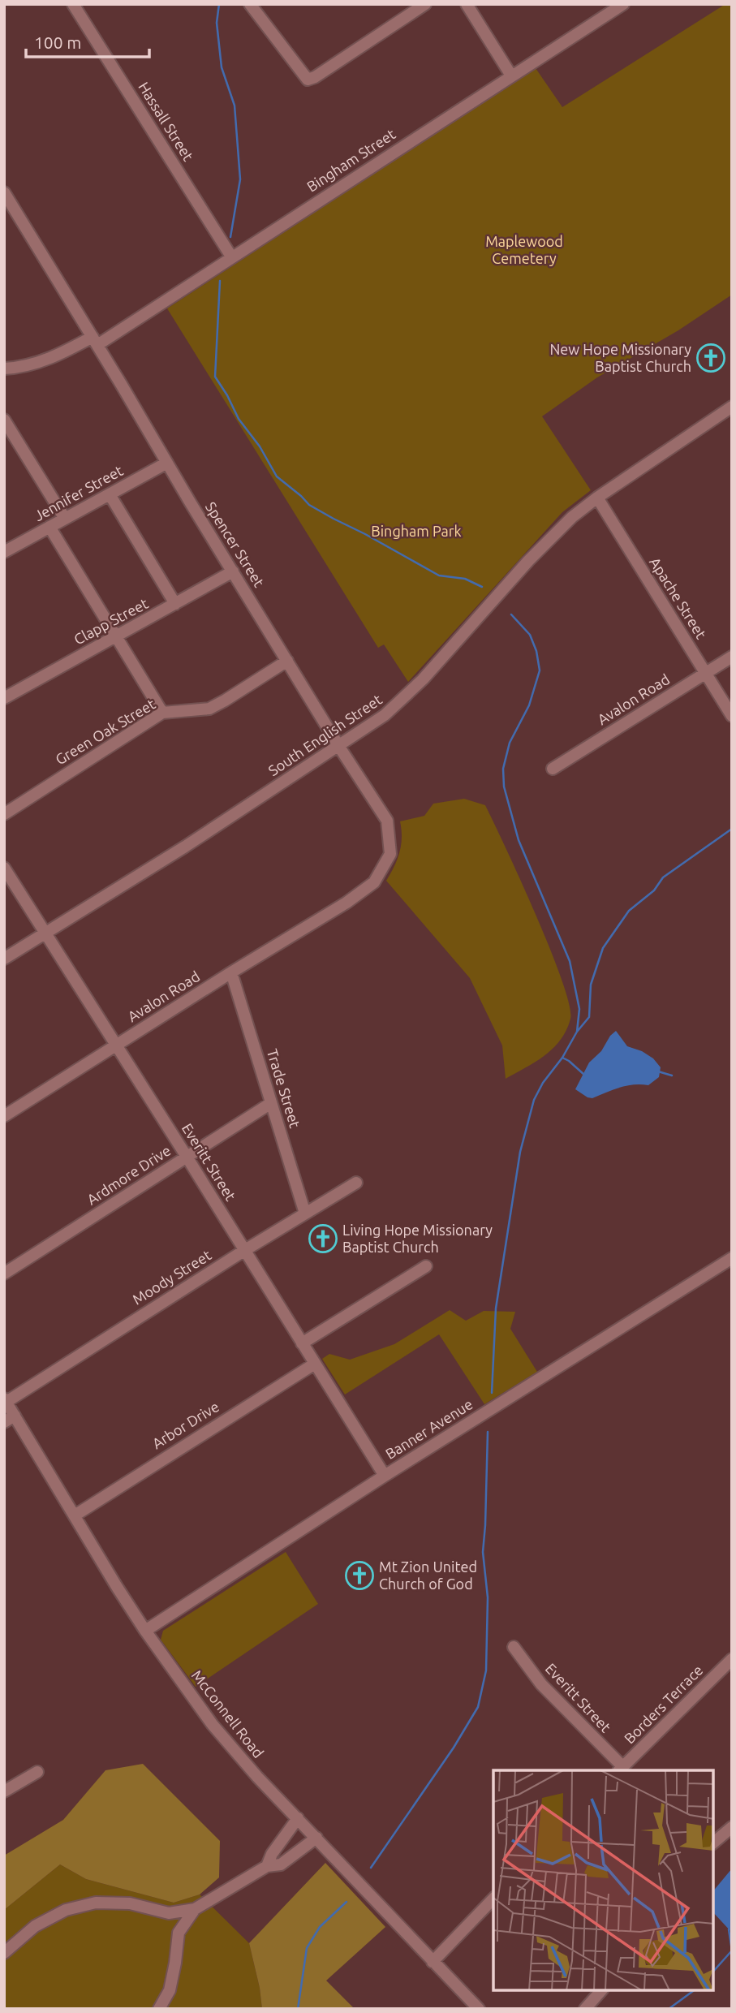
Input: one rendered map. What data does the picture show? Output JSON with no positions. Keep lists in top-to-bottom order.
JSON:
{
  "streets": {
    "street": [
      "Hassall Street",
      "Bingham Street",
      "Jennifer Street",
      "Spencer Street",
      "Apache Street",
      "Clapp Street",
      "Avalon Road",
      "Green Oak Street",
      "South English Street",
      "Trade Street",
      "Everitt Street",
      "Ardmore Drive",
      "Moody Street",
      "Arbor Drive",
      "Banner Avenue",
      "Borders Terrace",
      "McConnell Road"
    ]
  },
  "crossings": [
    ["Hassall Street", "Bingham Street"],
    ["Bingham Street", "Spencer Street"],
    ["Jennifer Street", "Spencer Street"],
    ["Spencer Street", "Clapp Street"],
    ["Spencer Street", "Avalon Road"],
    ["Spencer Street", "Green Oak Street"],
    ["Spencer Street", "South English Street"],
    ["Apache Street", "Avalon Road"],
    ["Apache Street", "South English Street"],
    ["Avalon Road", "Trade Street"],
    ["Avalon Road", "Everitt Street"],
    ["South English Street", "Everitt Street"],
    ["Trade Street", "Ardmore Drive"],
    ["Trade Street", "Moody Street"],
    ["Everitt Street", "Ardmore Drive"],
    ["Everitt Street", "Moody Street"],
    ["Everitt Street", "Arbor Drive"],
    ["Everitt Street", "Banner Avenue"],
    ["Everitt Street", "Borders Terrace"],
    ["Moody Street", "McConnell Road"],
    ["Arbor Drive", "McConnell Road"],
    ["Banner Avenue", "McConnell Road"]
  ],
  "parks": ["Maplewood Cemetery", "Bingham Park"],
  "places": {
    "church": ["New Hope Missionary Baptist Church", "Living Hope Missionary Baptist Church", "Mt Zion United Church of God"]
  },
  "scale_bar": "100 m"
}
